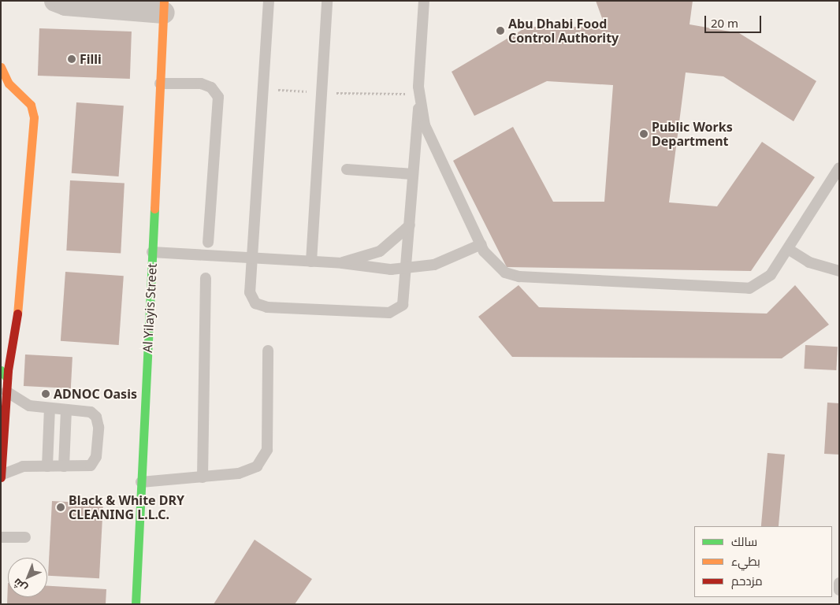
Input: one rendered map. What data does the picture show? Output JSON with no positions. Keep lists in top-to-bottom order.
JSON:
{
  "streets": {
    "street": ["Al Yilayis Street"]
  },
  "places": [
    "Abu Dhabi Food Control Authority",
    "Filli",
    "Public Works Department",
    "ADNOC Oasis",
    "Black & White DRY CLEANING L.L.C."
  ],
  "legend": ["سالك", "بطيء", "مزدحم"],
  "scale_bar": "20 m",
  "north": "bottom left"
}
